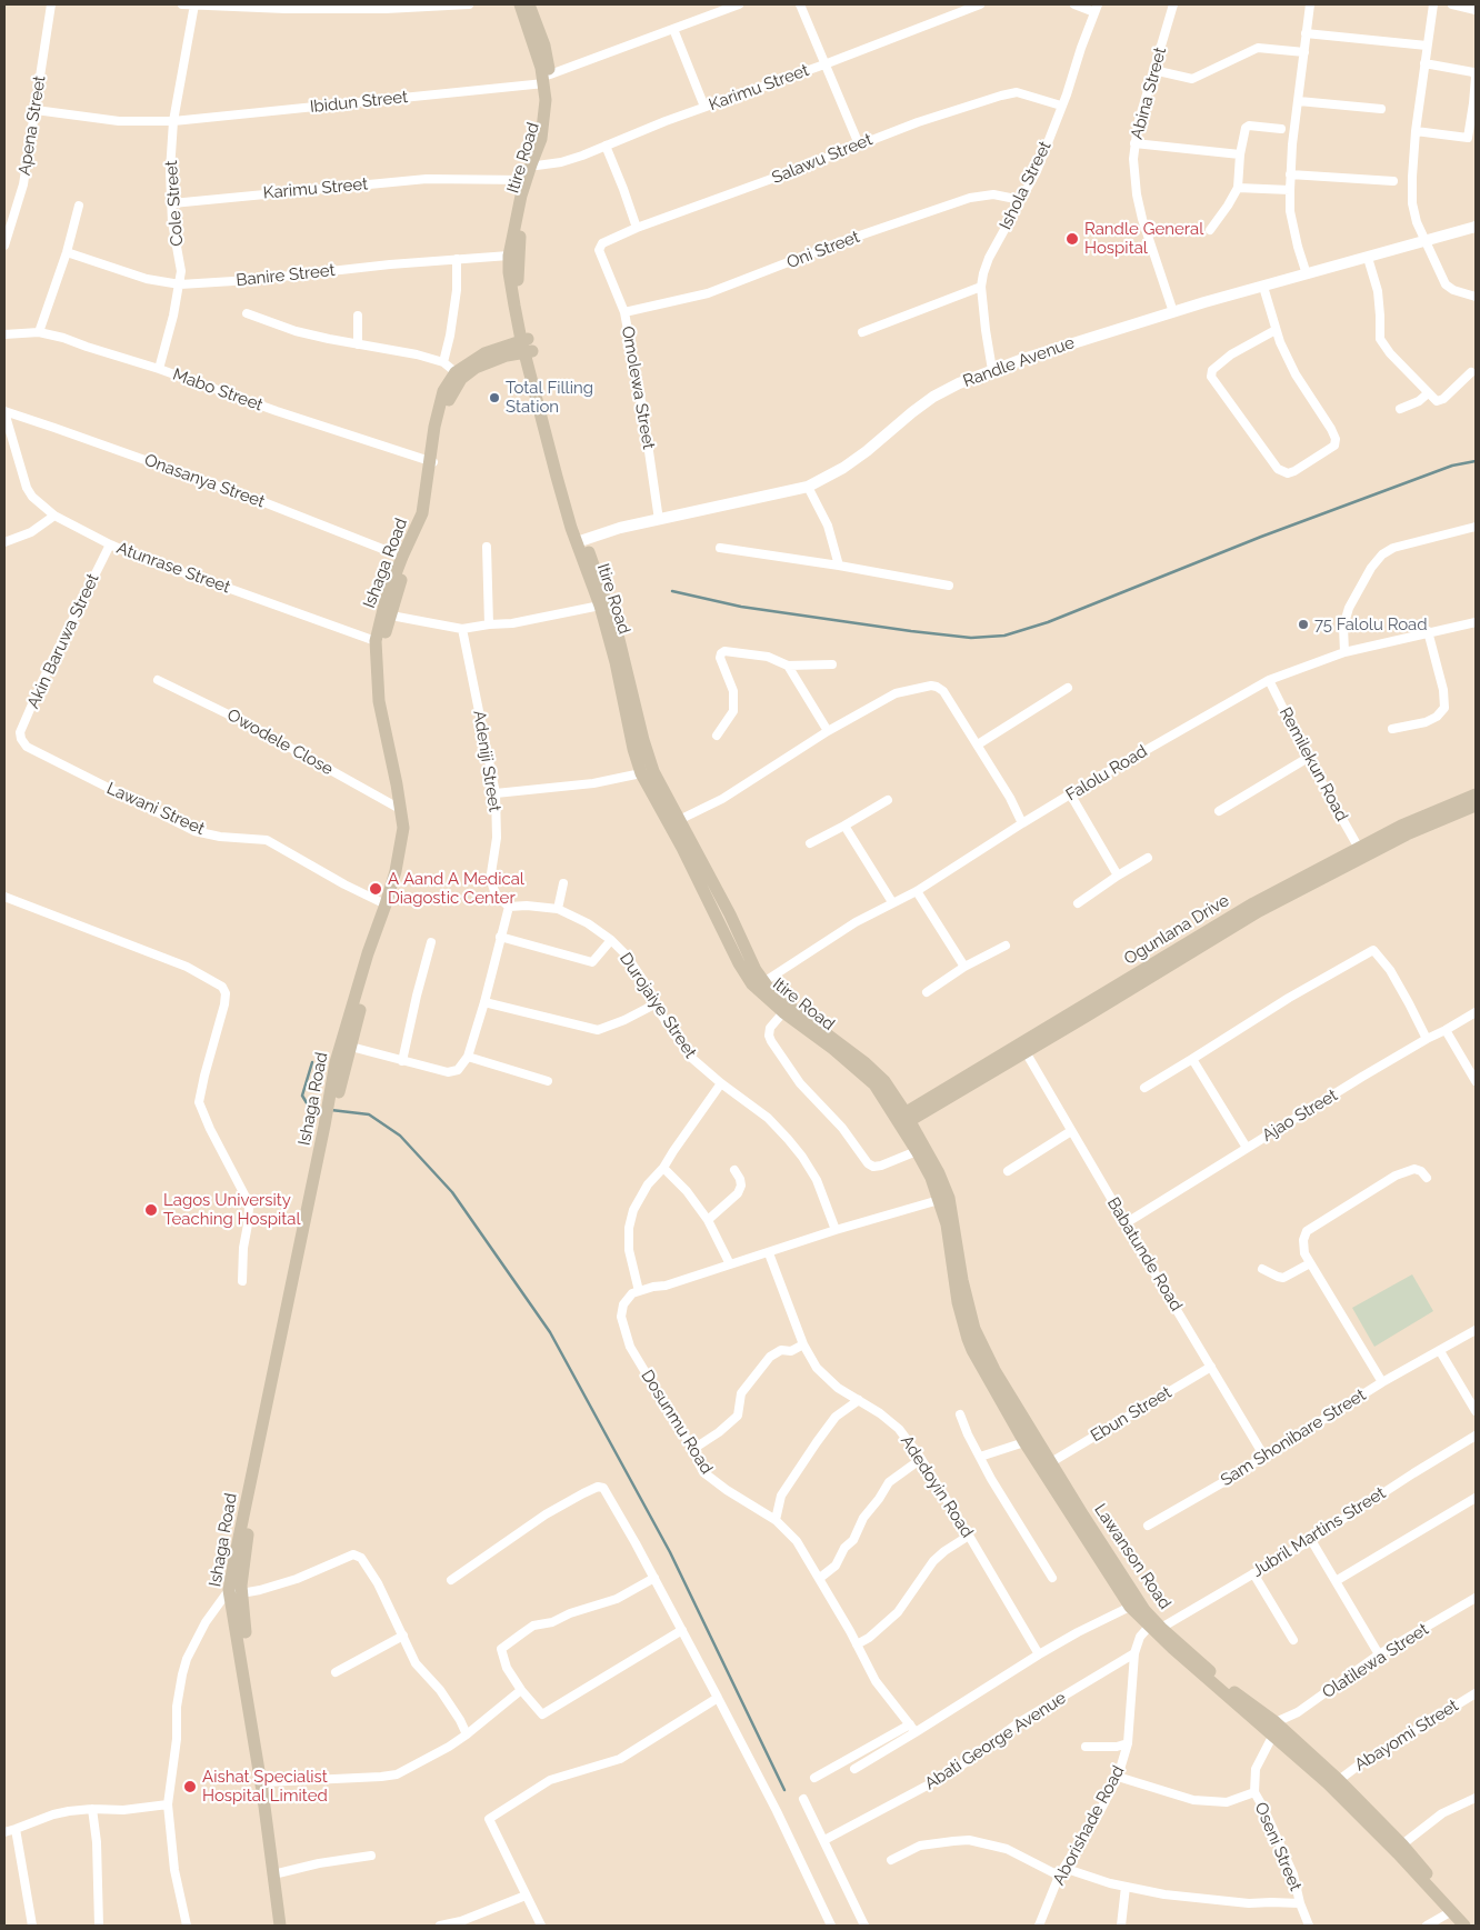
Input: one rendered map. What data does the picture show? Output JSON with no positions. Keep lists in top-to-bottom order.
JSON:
{
  "streets": {
    "main road": [
      "Itire Road",
      "Ishaga Road",
      "Ogunlana Drive",
      "Lawanson Road"
    ],
    "street": [
      "Karimu Street",
      "Abina Street",
      "Ibidun Street",
      "Apena Street",
      "Salawu Street",
      "Ishola Street",
      "Cole Street",
      "Oni Street",
      "Banire Street",
      "Randle Avenue",
      "Omolewa Street",
      "Mabo Street",
      "Onasanya Street",
      "Atunrase Street",
      "Akin Baruwa Street",
      "Owodele Close",
      "Adeniji Street",
      "Remilekun Road",
      "Falolu Road",
      "Lawani Street",
      "Durojaiye Street",
      "Ajao Street",
      "Babatunde Road",
      "Ebun Street",
      "Dosunmu Road",
      "Sam Shonibare Street",
      "Adedoyin Road",
      "Jubril Martins Street",
      "Olatilewa Street",
      "Abayomi Street",
      "Abati George Avenue",
      "Aborishade Road",
      "Oseni Street"
    ]
  },
  "crossings": [
    ["Karimu Street", "Itire Road"],
    ["Karimu Street", "Cole Street"],
    ["Abina Street", "Randle Avenue"],
    ["Ibidun Street", "Apena Street"],
    ["Ibidun Street", "Itire Road"],
    ["Ibidun Street", "Cole Street"],
    ["Itire Road", "Banire Street"],
    ["Itire Road", "Randle Avenue"],
    ["Itire Road", "Ishaga Road"],
    ["Itire Road", "Falolu Road"],
    ["Itire Road", "Ogunlana Drive"],
    ["Itire Road", "Lawanson Road"],
    ["Salawu Street", "Ishola Street"],
    ["Salawu Street", "Omolewa Street"],
    ["Ishola Street", "Oni Street"],
    ["Ishola Street", "Randle Avenue"],
    ["Cole Street", "Banire Street"],
    ["Cole Street", "Mabo Street"],
    ["Oni Street", "Omolewa Street"],
    ["Randle Avenue", "Omolewa Street"],
    ["Mabo Street", "Ishaga Road"],
    ["Onasanya Street", "Ishaga Road"],
    ["Onasanya Street", "Atunrase Street"],
    ["Ishaga Road", "Atunrase Street"],
    ["Ishaga Road", "Owodele Close"],
    ["Ishaga Road", "Lawani Street"],
    ["Atunrase Street", "Akin Baruwa Street"],
    ["Akin Baruwa Street", "Lawani Street"],
    ["Adeniji Street", "Durojaiye Street"],
    ["Remilekun Road", "Falolu Road"],
    ["Remilekun Road", "Ogunlana Drive"],
    ["Ogunlana Drive", "Babatunde Road"],
    ["Ogunlana Drive", "Lawanson Road"],
    ["Ajao Street", "Babatunde Road"],
    ["Babatunde Road", "Ebun Street"],
    ["Babatunde Road", "Sam Shonibare Street"],
    ["Ebun Street", "Lawanson Road"],
    ["Jubril Martins Street", "Lawanson Road"],
    ["Jubril Martins Street", "Aborishade Road"],
    ["Lawanson Road", "Olatilewa Street"],
    ["Lawanson Road", "Abayomi Street"],
    ["Lawanson Road", "Aborishade Road"],
    ["Lawanson Road", "Oseni Street"],
    ["Abati George Avenue", "Aborishade Road"]
  ],
  "places": [
    "Randle General Hospital",
    "Total Filling Station",
    "75 Falolu Road",
    "A Aand A Medical Diagostic Center",
    "Lagos University Teaching Hospital",
    "Aishat Specialist Hospital Limited"
  ]
}
